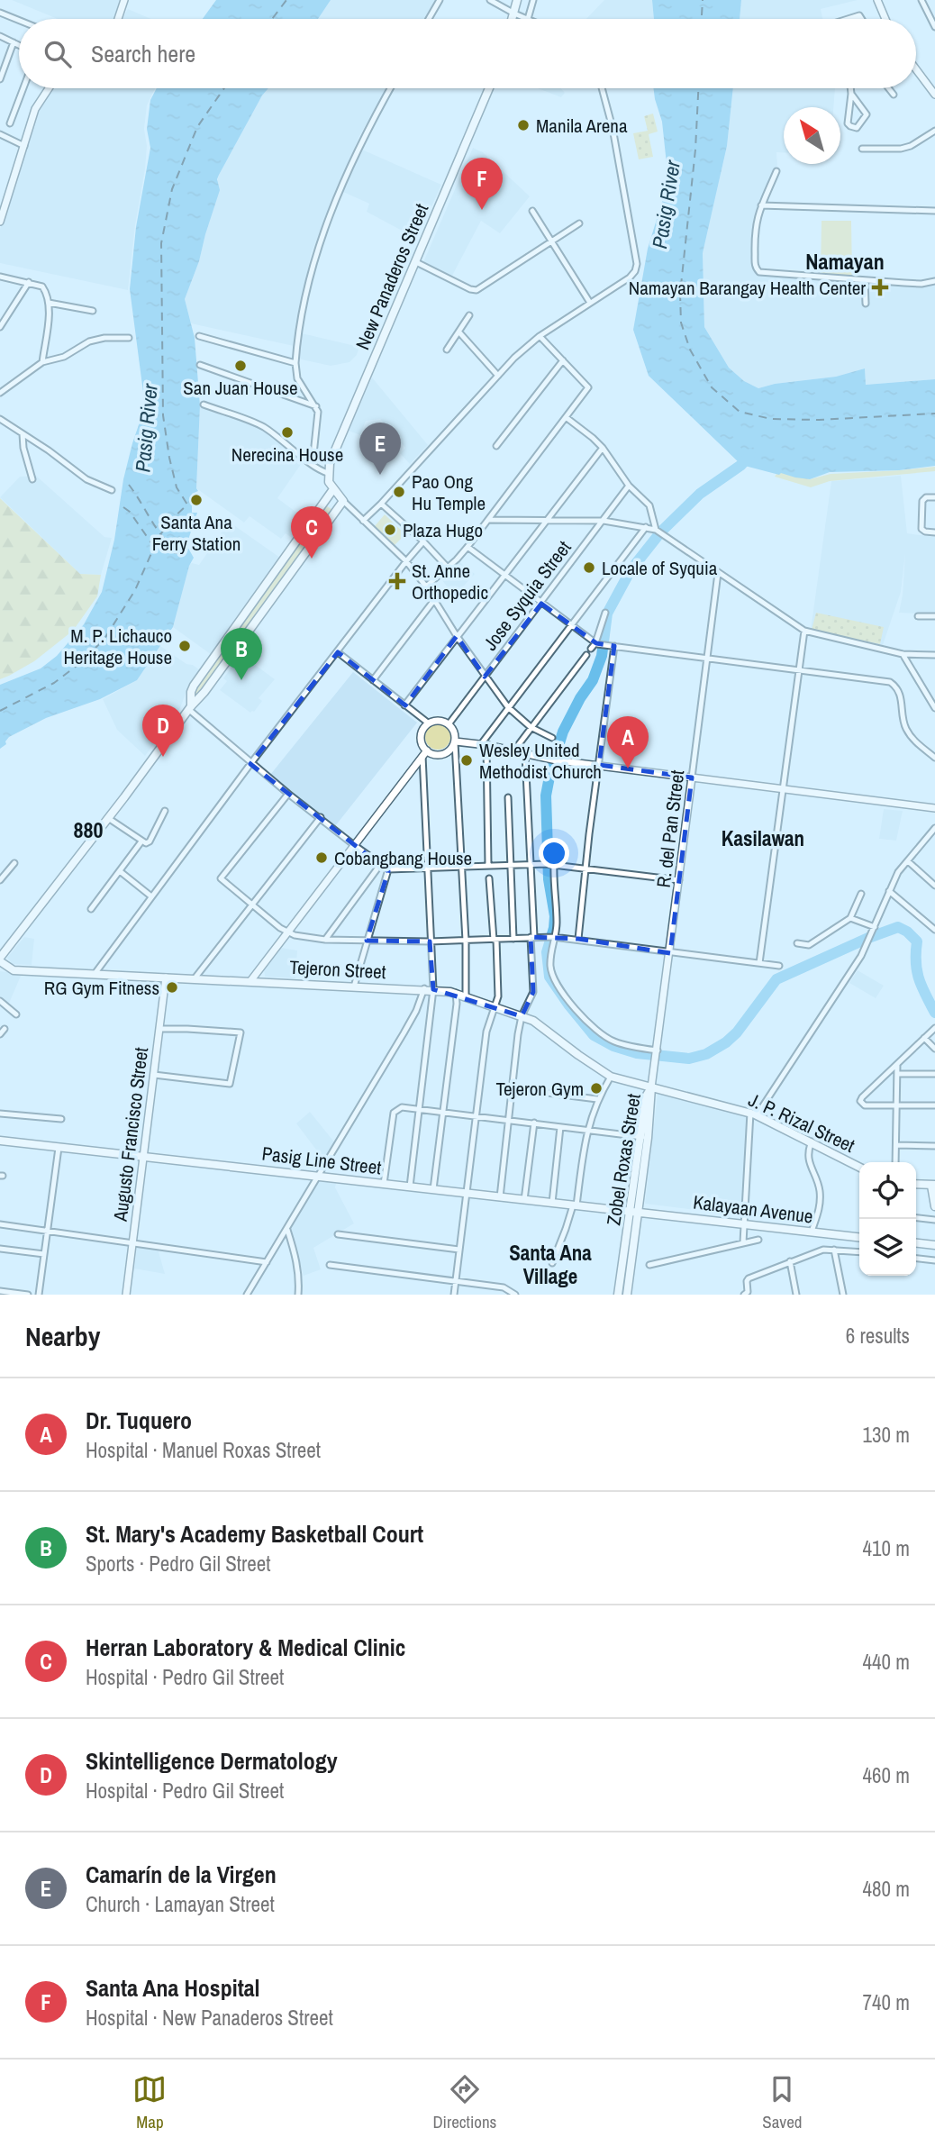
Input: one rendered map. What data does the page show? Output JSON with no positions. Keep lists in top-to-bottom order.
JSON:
{
  "streets": {
    "main road": [
      "New Panaderos Street",
      "Tejeron Street",
      "J. P. Rizal Street",
      "Zobel Roxas Street",
      "Pasig Line Street",
      "Kalayaan Avenue"
    ],
    "street": ["Jose Syquia Street", "R. del Pan Street", "Augusto Francisco Street"]
  },
  "crossings": [
    ["R. del Pan Street", "Tejeron Street"],
    ["R. del Pan Street", "J. P. Rizal Street"],
    ["R. del Pan Street", "Zobel Roxas Street"],
    ["Tejeron Street", "J. P. Rizal Street"],
    ["Tejeron Street", "Augusto Francisco Street"],
    ["Tejeron Street", "Zobel Roxas Street"],
    ["J. P. Rizal Street", "Zobel Roxas Street"],
    ["Augusto Francisco Street", "Pasig Line Street"],
    ["Zobel Roxas Street", "Pasig Line Street"],
    ["Zobel Roxas Street", "Kalayaan Avenue"],
    ["Pasig Line Street", "Kalayaan Avenue"]
  ],
  "districts": [
    "Namayan",
    "880",
    "Kasilawan",
    "Santa Ana Village"
  ],
  "water": ["Pasig River"],
  "places": {
    "other": [
      "Manila Arena",
      "San Juan House",
      "Nerecina House",
      "Pao Ong Hu Temple",
      "Santa Ana Ferry Station",
      "Plaza Hugo",
      "Locale of Syquia",
      "M. P. Lichauco Heritage House",
      "Wesley United Methodist Church",
      "Cobangbang House",
      "RG Gym Fitness",
      "Tejeron Gym"
    ],
    "health": ["Namayan Barangay Health Center", "St. Anne Orthopedic"]
  },
  "north": "top left",
  "page": {
    "search": "Search here",
    "pins": [
      "F",
      "E",
      "C",
      "B",
      "D",
      "A"
    ],
    "heading": ["Nearby", "6 results"],
    "list": [
      {
        "mark": "A",
        "name": "Dr. Tuquero",
        "note": "Hospital · Manuel Roxas Street",
        "value": "130 m"
      },
      {
        "mark": "B",
        "name": "St. Mary's Academy Basketball Court",
        "note": "Sports · Pedro Gil Street",
        "value": "410 m"
      },
      {
        "mark": "C",
        "name": "Herran Laboratory & Medical Clinic",
        "note": "Hospital · Pedro Gil Street",
        "value": "440 m"
      },
      {
        "mark": "D",
        "name": "Skintelligence Dermatology",
        "note": "Hospital · Pedro Gil Street",
        "value": "460 m"
      },
      {
        "mark": "E",
        "name": "Camarín de la Virgen",
        "note": "Church · Lamayan Street",
        "value": "480 m"
      },
      {
        "mark": "F",
        "name": "Santa Ana Hospital",
        "note": "Hospital · New Panaderos Street",
        "value": "740 m"
      }
    ],
    "nav": ["Map", "Directions", "Saved"]
  }
}
